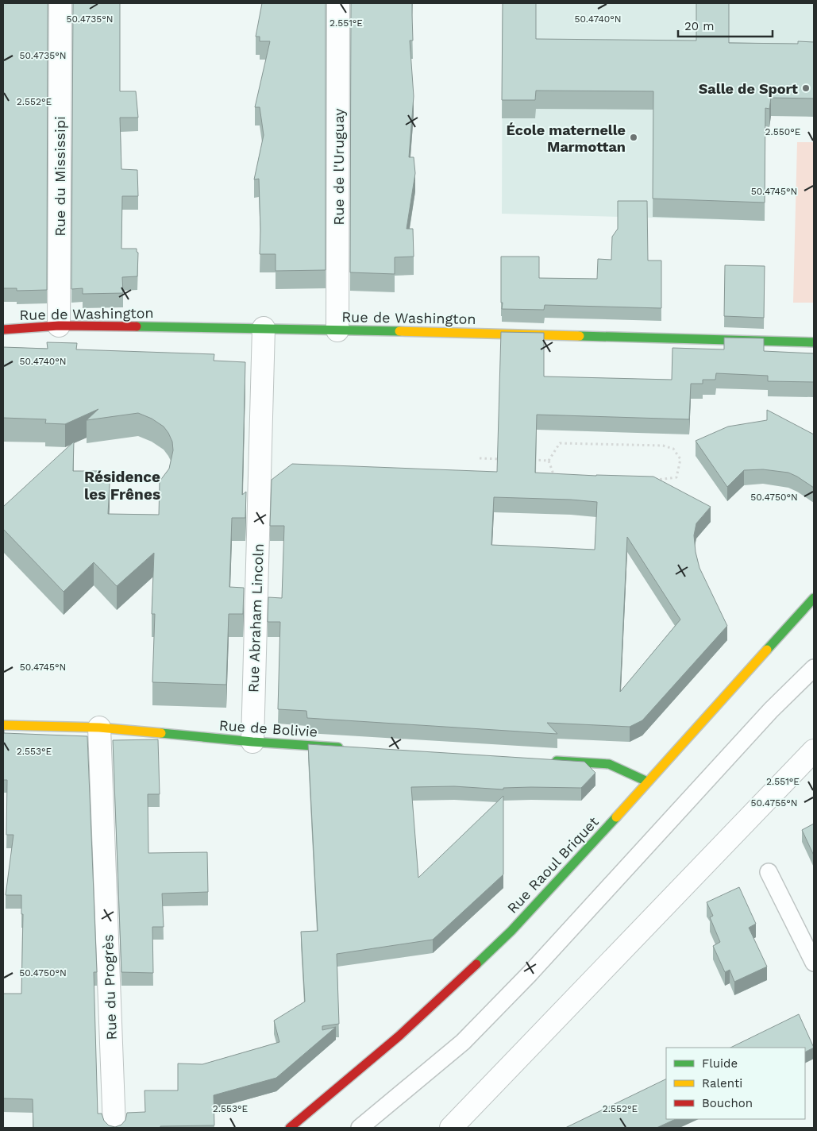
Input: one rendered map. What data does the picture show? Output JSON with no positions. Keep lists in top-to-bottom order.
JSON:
{
  "streets": {
    "street": [
      "Rue de l'Uruguay",
      "Rue du Mississipi",
      "Rue de Washington",
      "Rue Abraham Lincoln",
      "Rue de Bolivie",
      "Rue Raoul Briquet",
      "Rue du Progrès"
    ]
  },
  "crossings": [
    ["Rue de l'Uruguay", "Rue de Washington"],
    ["Rue du Mississipi", "Rue de Washington"],
    ["Rue de Washington", "Rue Abraham Lincoln"],
    ["Rue Abraham Lincoln", "Rue de Bolivie"],
    ["Rue de Bolivie", "Rue du Progrès"]
  ],
  "districts": ["Résidence les Frênes"],
  "places": ["Salle de Sport", "École maternelle Marmottan"],
  "legend": ["Fluide", "Ralenti", "Bouchon"],
  "scale_bar": "20 m",
  "coordinates": [
    "50.4735°N",
    "50.4740°N",
    "2.551°E",
    "2.552°E",
    "2.550°E",
    "50.4745°N",
    "50.4750°N",
    "2.553°E",
    "50.4755°N"
  ]
}
